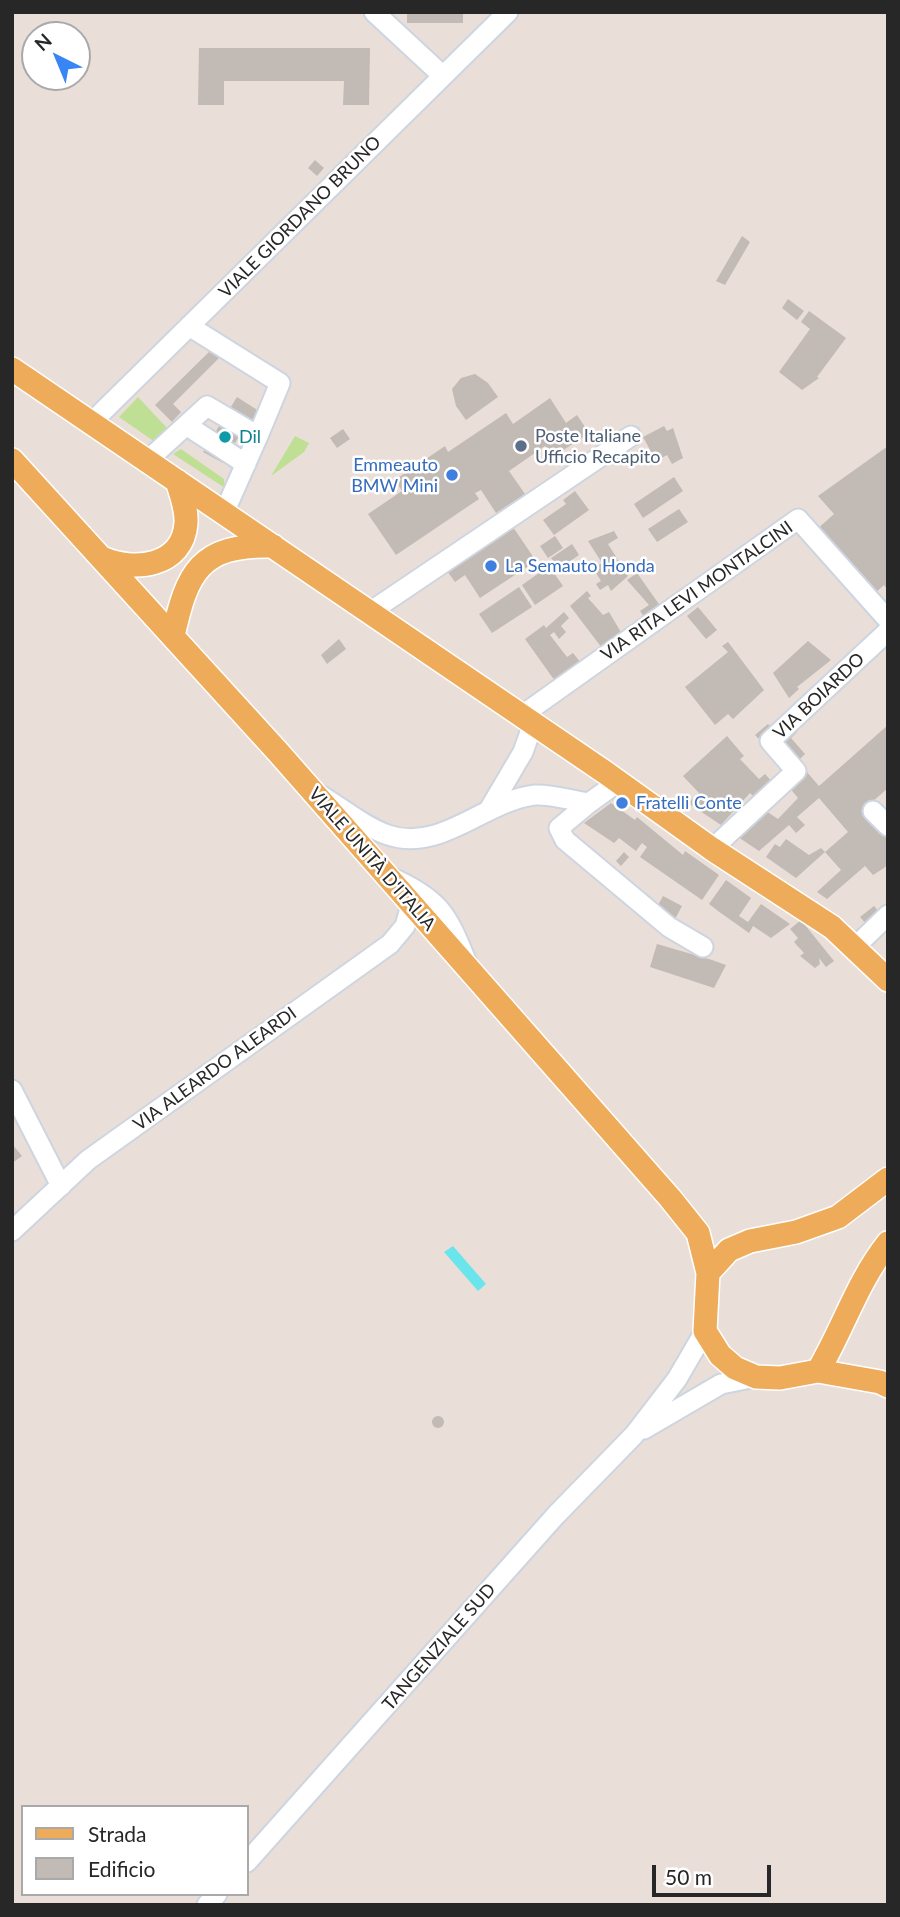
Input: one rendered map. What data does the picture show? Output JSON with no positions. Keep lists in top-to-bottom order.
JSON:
{
  "streets": {
    "main road": ["VIALE UNITÀ D'ITALIA"],
    "street": [
      "VIALE GIORDANO BRUNO",
      "VIA RITA LEVI MONTALCINI",
      "VIA BOIARDO",
      "VIA ALEARDO ALEARDI",
      "TANGENZIALE SUD"
    ]
  },
  "crossings": [
    ["VIALE UNITÀ D'ITALIA", "VIA ALEARDO ALEARDI"],
    ["VIALE UNITÀ D'ITALIA", "TANGENZIALE SUD"]
  ],
  "places": [
    "Dil",
    "Poste Italiane Ufficio Recapito",
    "Emmeauto BMW Mini",
    "La Semauto Honda",
    "Fratelli Conte"
  ],
  "legend": ["Strada", "Edificio"],
  "scale_bar": "50 m",
  "north": "top left"
}
